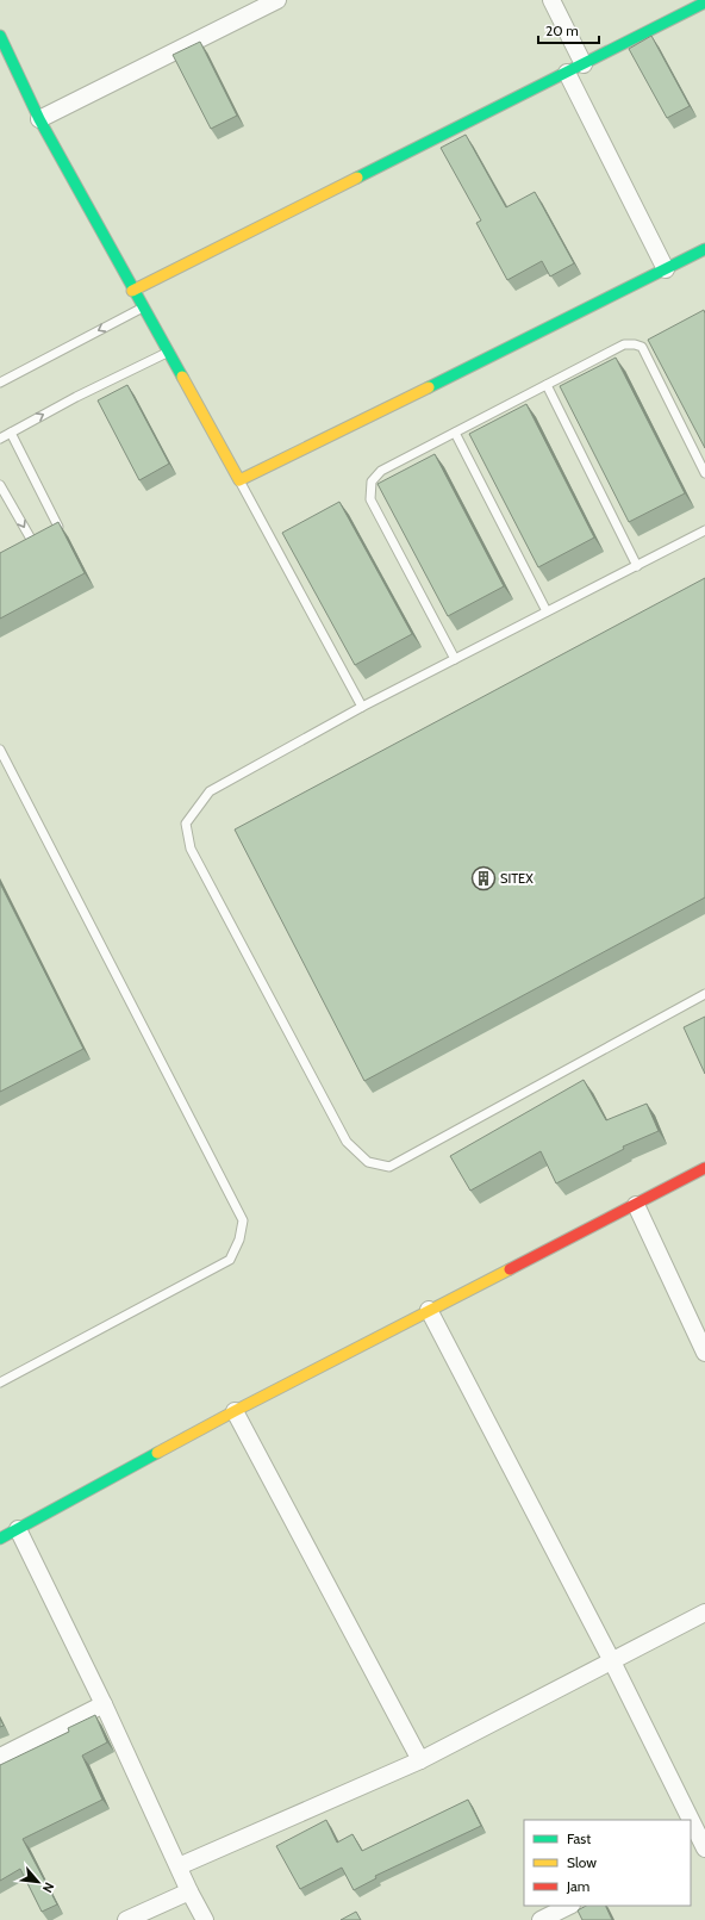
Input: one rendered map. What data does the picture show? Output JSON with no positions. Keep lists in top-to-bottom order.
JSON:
{
  "places": {
    "building": ["SITEX"]
  },
  "legend": ["Fast", "Slow", "Jam"],
  "scale_bar": "20 m",
  "north": "bottom right"
}
